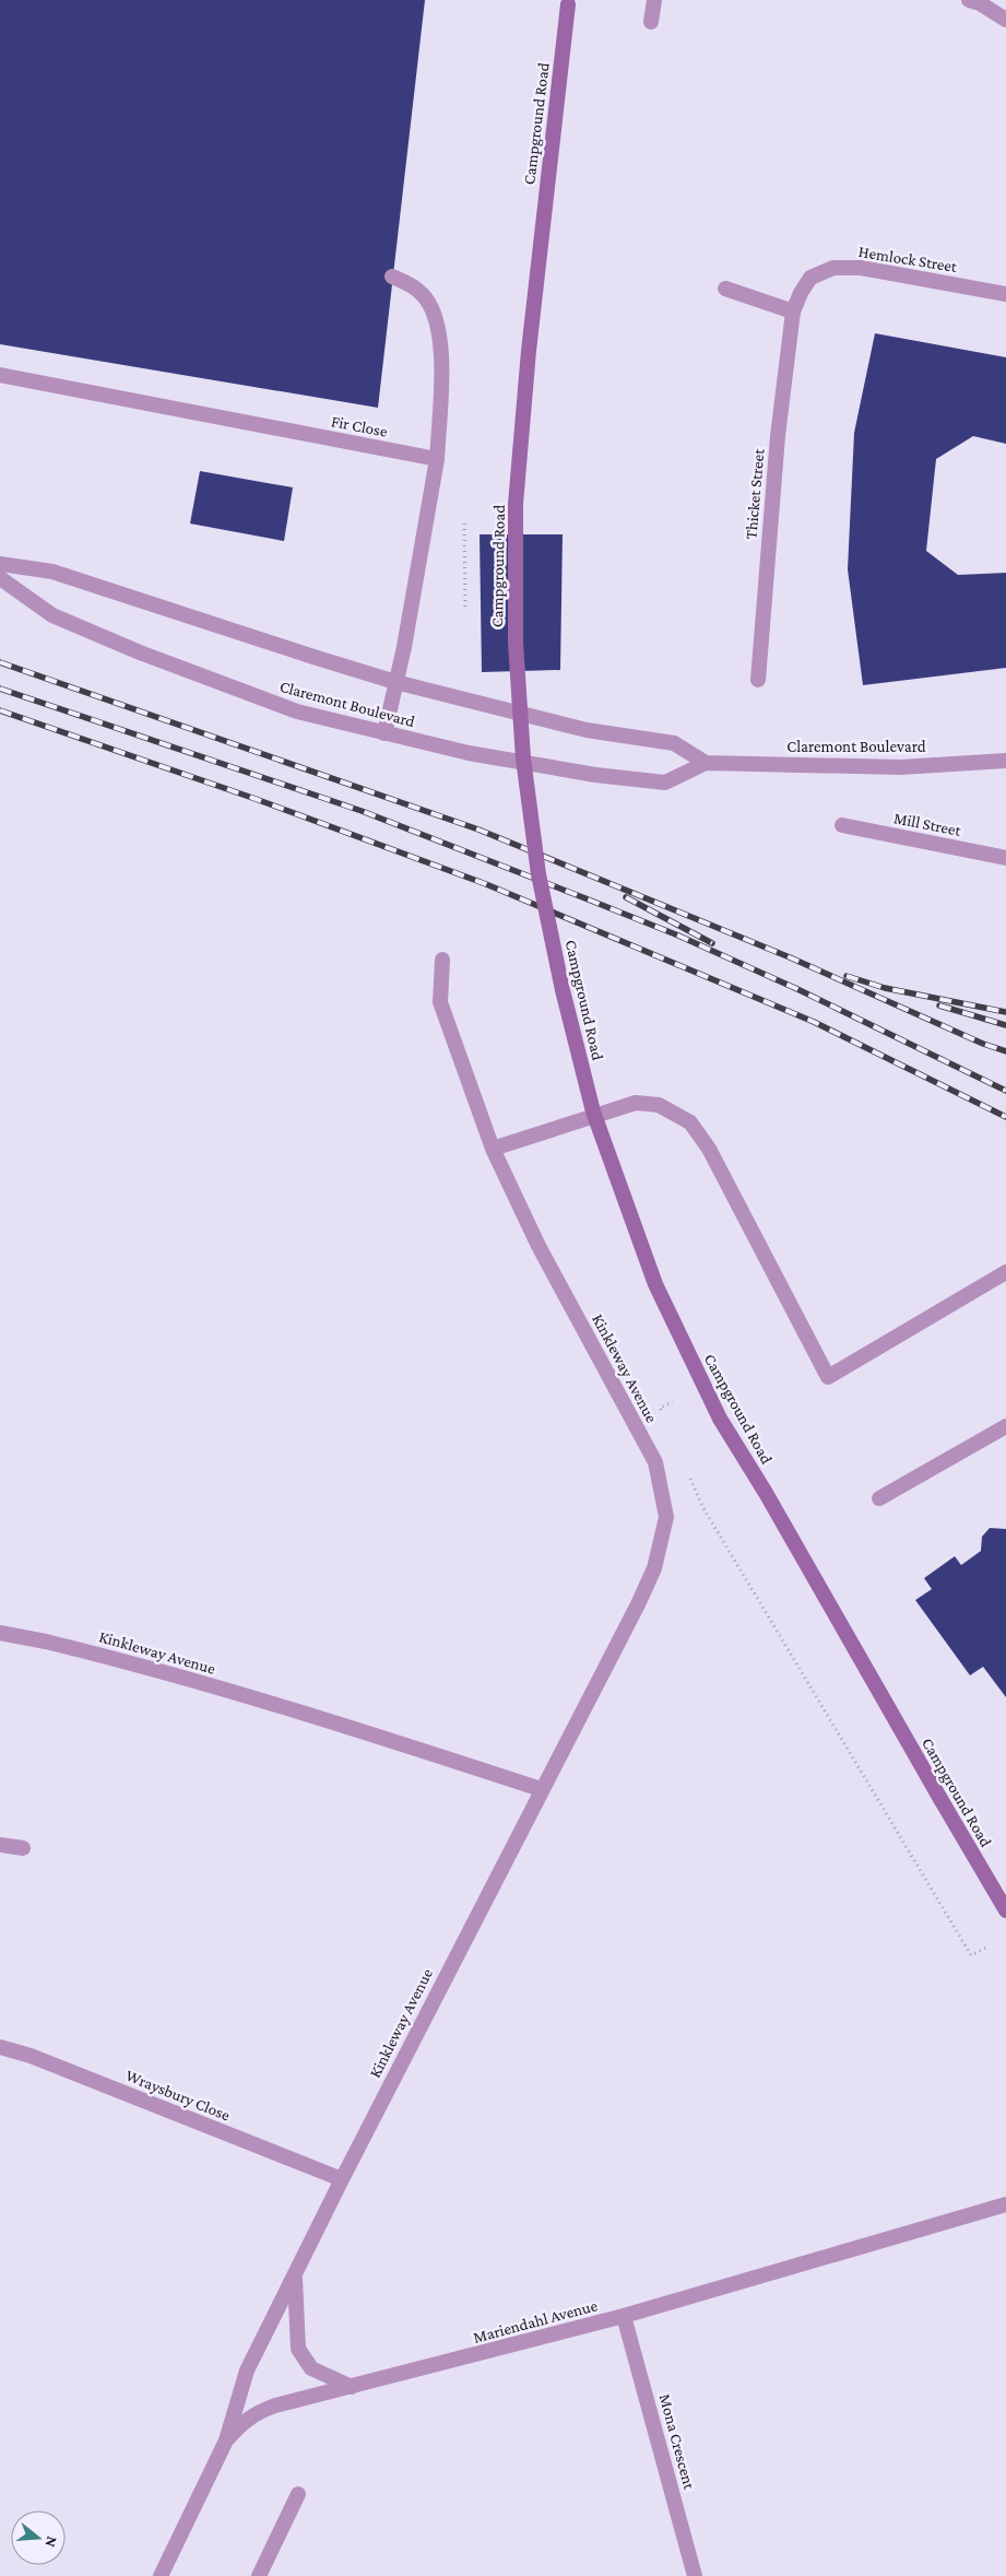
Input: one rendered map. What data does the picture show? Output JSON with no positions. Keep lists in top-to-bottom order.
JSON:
{
  "streets": {
    "main road": ["Campground Road"],
    "street": [
      "Hemlock Street",
      "Fir Close",
      "Thicket Street",
      "Claremont Boulevard",
      "Mill Street",
      "Kinkleway Avenue",
      "Wraysbury Close",
      "Mariendahl Avenue",
      "Mona Crescent"
    ]
  },
  "crossings": [
    ["Hemlock Street", "Thicket Street"],
    ["Kinkleway Avenue", "Wraysbury Close"],
    ["Kinkleway Avenue", "Mariendahl Avenue"],
    ["Mariendahl Avenue", "Mona Crescent"]
  ],
  "north": "right"
}
